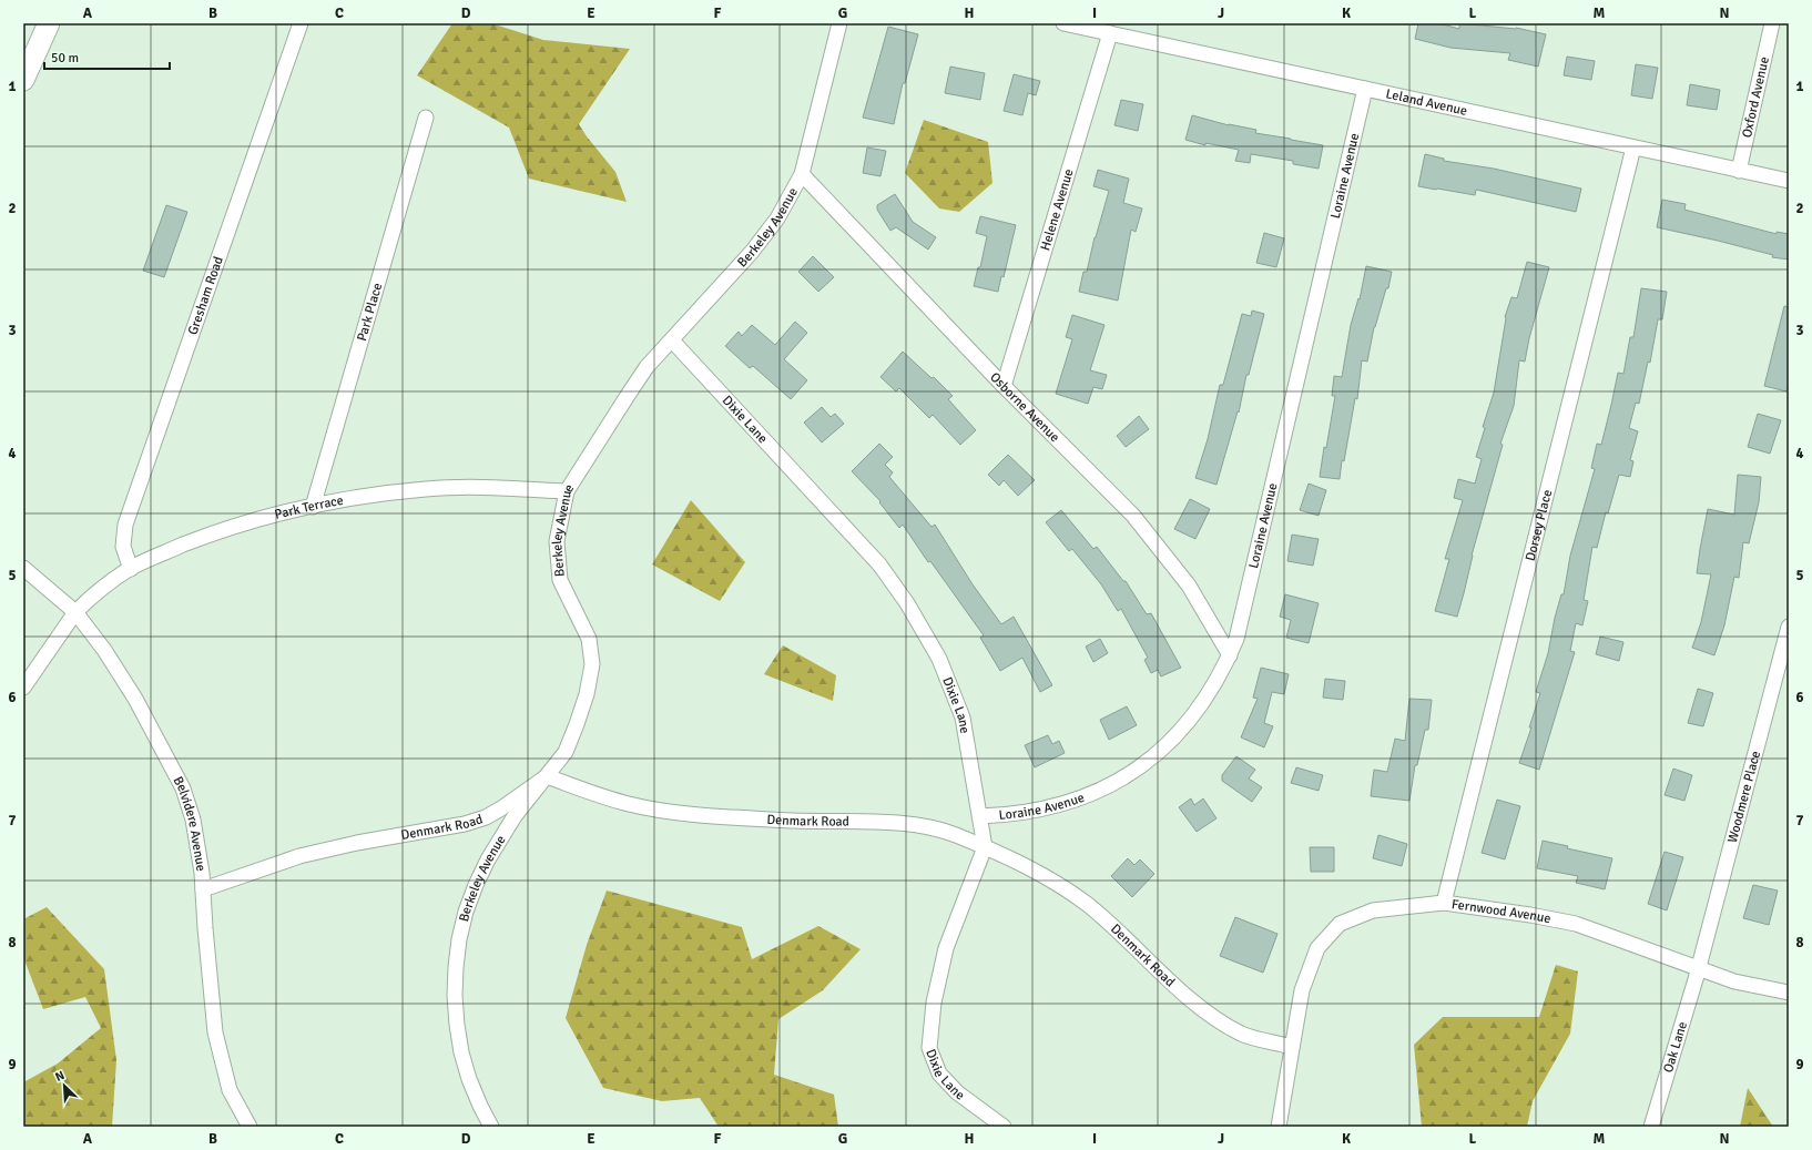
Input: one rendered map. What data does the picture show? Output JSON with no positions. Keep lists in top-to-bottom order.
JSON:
{
  "streets": {
    "street": [
      "Oxford Avenue",
      "Leland Avenue",
      "Loraine Avenue",
      "Helene Avenue",
      "Berkeley Avenue",
      "Gresham Road",
      "Park Place",
      "Osborne Avenue",
      "Dixie Lane",
      "Park Terrace",
      "Dorsey Place",
      "Woodmere Place",
      "Denmark Road",
      "Belvidere Avenue",
      "Fernwood Avenue",
      "Oak Lane"
    ]
  },
  "crossings": [
    ["Oxford Avenue", "Leland Avenue"],
    ["Leland Avenue", "Loraine Avenue"],
    ["Leland Avenue", "Helene Avenue"],
    ["Leland Avenue", "Dorsey Place"],
    ["Loraine Avenue", "Osborne Avenue"],
    ["Loraine Avenue", "Dixie Lane"],
    ["Helene Avenue", "Osborne Avenue"],
    ["Berkeley Avenue", "Osborne Avenue"],
    ["Berkeley Avenue", "Dixie Lane"],
    ["Berkeley Avenue", "Park Terrace"],
    ["Berkeley Avenue", "Denmark Road"],
    ["Gresham Road", "Park Terrace"],
    ["Park Place", "Park Terrace"],
    ["Dixie Lane", "Denmark Road"],
    ["Park Terrace", "Belvidere Avenue"],
    ["Dorsey Place", "Fernwood Avenue"],
    ["Woodmere Place", "Fernwood Avenue"],
    ["Woodmere Place", "Oak Lane"],
    ["Denmark Road", "Belvidere Avenue"],
    ["Denmark Road", "Fernwood Avenue"],
    ["Fernwood Avenue", "Oak Lane"]
  ],
  "scale_bar": "50 m",
  "north": "top left",
  "grid": {
    "columns": [
      "A",
      "B",
      "C",
      "D",
      "E",
      "F",
      "G",
      "H",
      "I",
      "J",
      "K",
      "L",
      "M",
      "N"
    ],
    "rows": [
      "1",
      "2",
      "3",
      "4",
      "5",
      "6",
      "7",
      "8",
      "9"
    ]
  }
}
